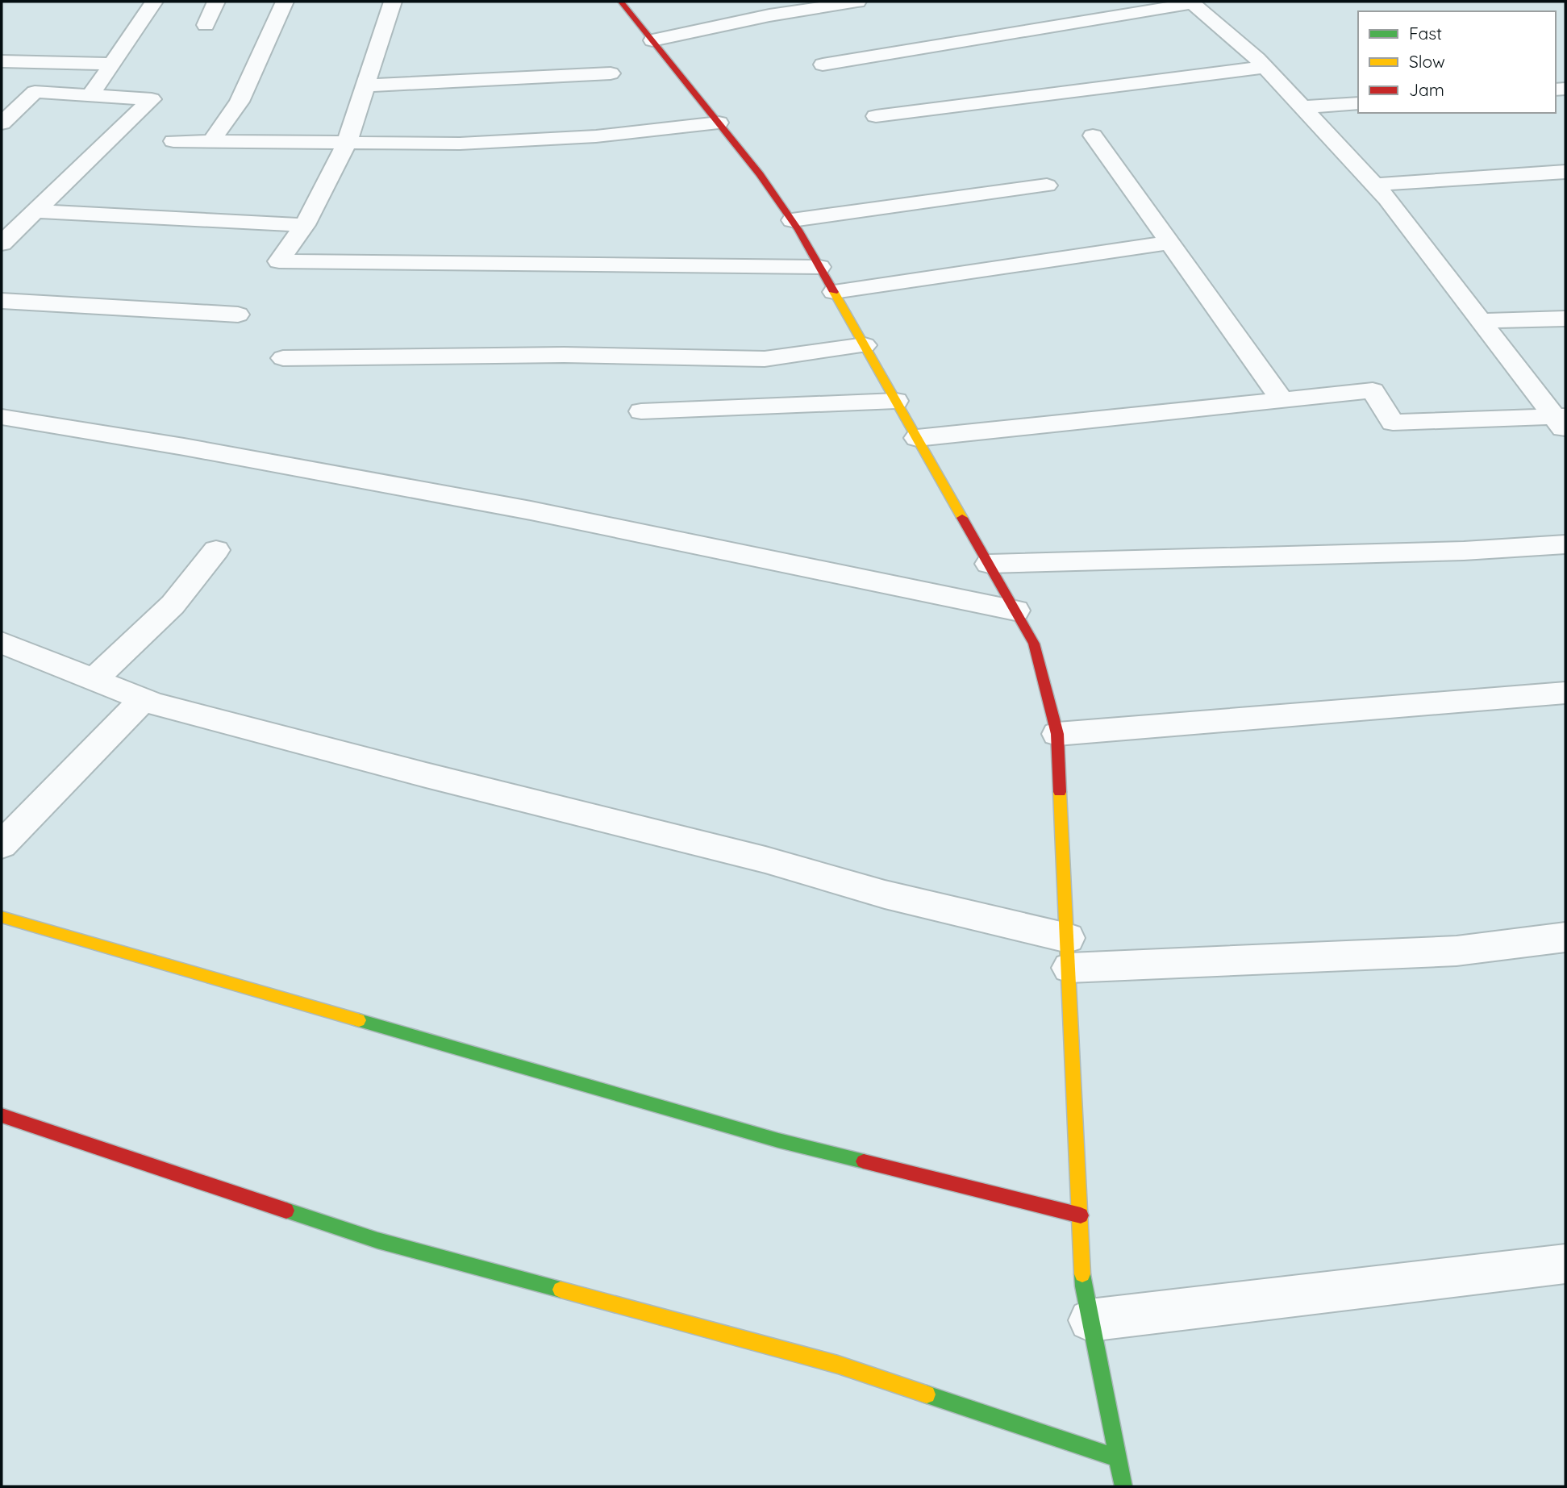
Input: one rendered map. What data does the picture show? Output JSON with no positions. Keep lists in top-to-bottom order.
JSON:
{
  "legend": ["Fast", "Slow", "Jam"]
}
